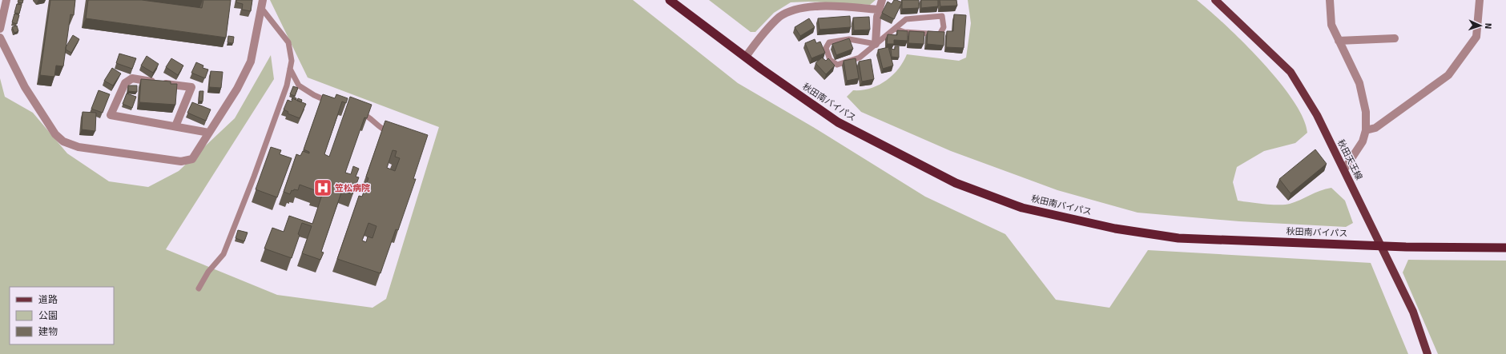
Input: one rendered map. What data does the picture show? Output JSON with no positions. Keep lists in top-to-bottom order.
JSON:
{
  "streets": {
    "highway": ["秋田南バイパス"],
    "main road": ["秋田天王線"]
  },
  "places": {
    "hospital": ["笠松病院"]
  },
  "legend": ["道路", "公園", "建物"],
  "north": "right"
}
